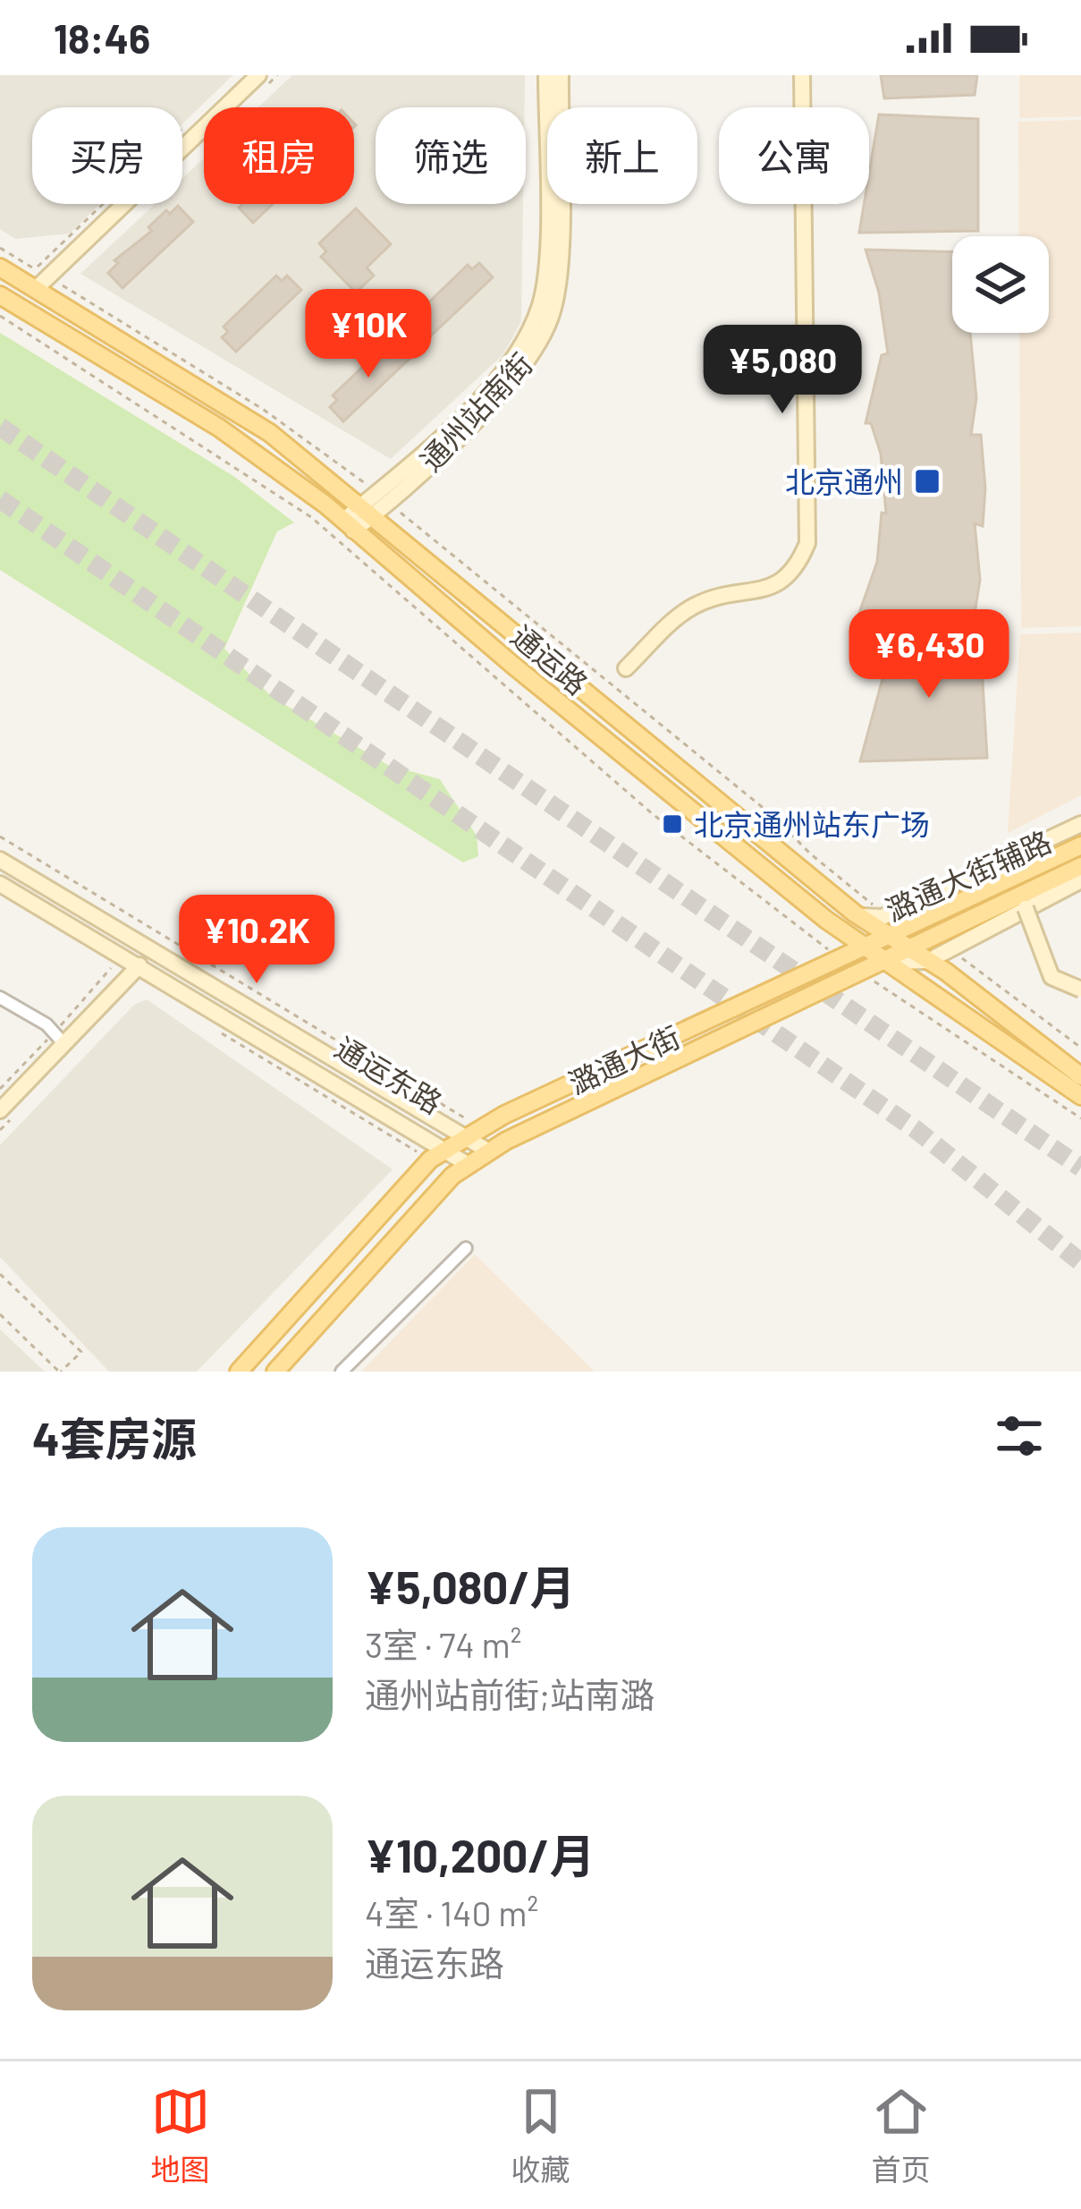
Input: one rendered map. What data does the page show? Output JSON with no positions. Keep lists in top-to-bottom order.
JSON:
{
  "streets": {
    "main road": [
      "通州站南街",
      "通运路",
      "潞通大街辅路",
      "潞通大街",
      "通运东路"
    ]
  },
  "crossings": [
    ["通州站南街", "通运路"],
    ["通运路", "潞通大街辅路"],
    ["通运路", "潞通大街"],
    ["潞通大街辅路", "潞通大街"],
    ["潞通大街", "通运东路"]
  ],
  "places": {
    "transit": ["北京通州", "北京通州站东广场"]
  },
  "page": {
    "status": "18:46",
    "chip": [
      "买房",
      "租房",
      "筛选",
      "新上",
      "公寓"
    ],
    "price": [
      "¥10K",
      "¥5,080",
      "¥6,430",
      "¥10.2K"
    ],
    "heading": "4套房源",
    "list": [
      {
        "name": "¥5,080/月",
        "note": "3室 · 74 m² · 通州站前街;站南潞"
      },
      {
        "name": "¥10,200/月",
        "note": "4室 · 140 m² · 通运东路"
      }
    ],
    "tabs": ["地图", "收藏", "首页"]
  }
}
